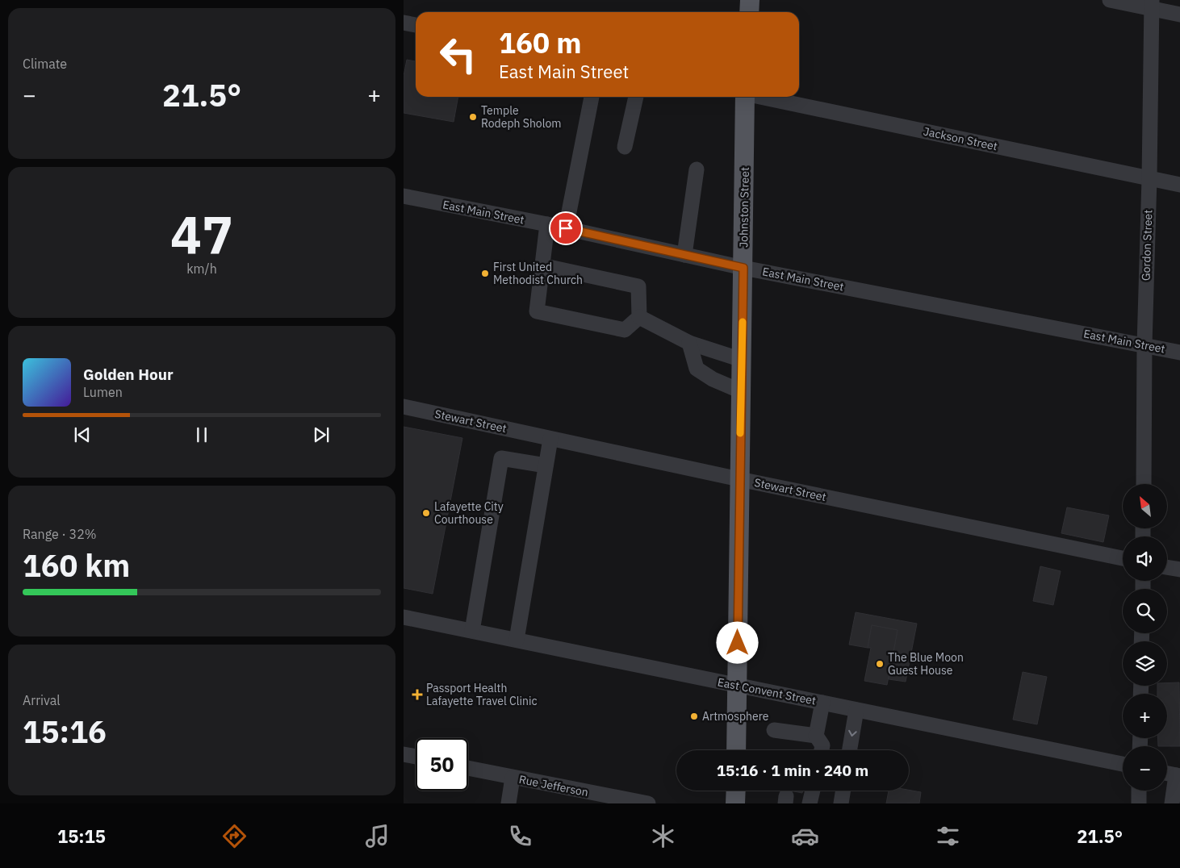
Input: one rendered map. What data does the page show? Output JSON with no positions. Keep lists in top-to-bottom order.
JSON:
{
  "streets": {
    "main road": ["Johnston Street"],
    "street": [
      "Jackson Street",
      "East Main Street",
      "Gordon Street",
      "Stewart Street",
      "East Convent Street",
      "Rue Jefferson"
    ]
  },
  "crossings": [
    ["Jackson Street", "Gordon Street"],
    ["Johnston Street", "East Main Street"],
    ["Johnston Street", "Stewart Street"],
    ["Johnston Street", "East Convent Street"],
    ["East Main Street", "Gordon Street"]
  ],
  "places": {
    "other": [
      "Temple Rodeph Sholom",
      "First United Methodist Church",
      "Lafayette City Courthouse",
      "The Blue Moon Guest House",
      "Artmosphere"
    ],
    "health": ["Passport Health Lafayette Travel Clinic"]
  },
  "north": "top left",
  "page": {
    "tile": [
      "Climate",
      ["47", "km/h"],
      ["Range · 32%", "160 km"],
      ["Arrival", "15:16"]
    ],
    "turn": ["160 m", "East Main Street"],
    "heat": ["−", "21.5°", "+"],
    "song": ["Golden Hour", "Lumen"],
    "map_buttons": ["+", "−"],
    "limit": "50",
    "trip": "15:16 · 1 min · 240 m",
    "tabs": ["15:15", "21.5°"]
  }
}
